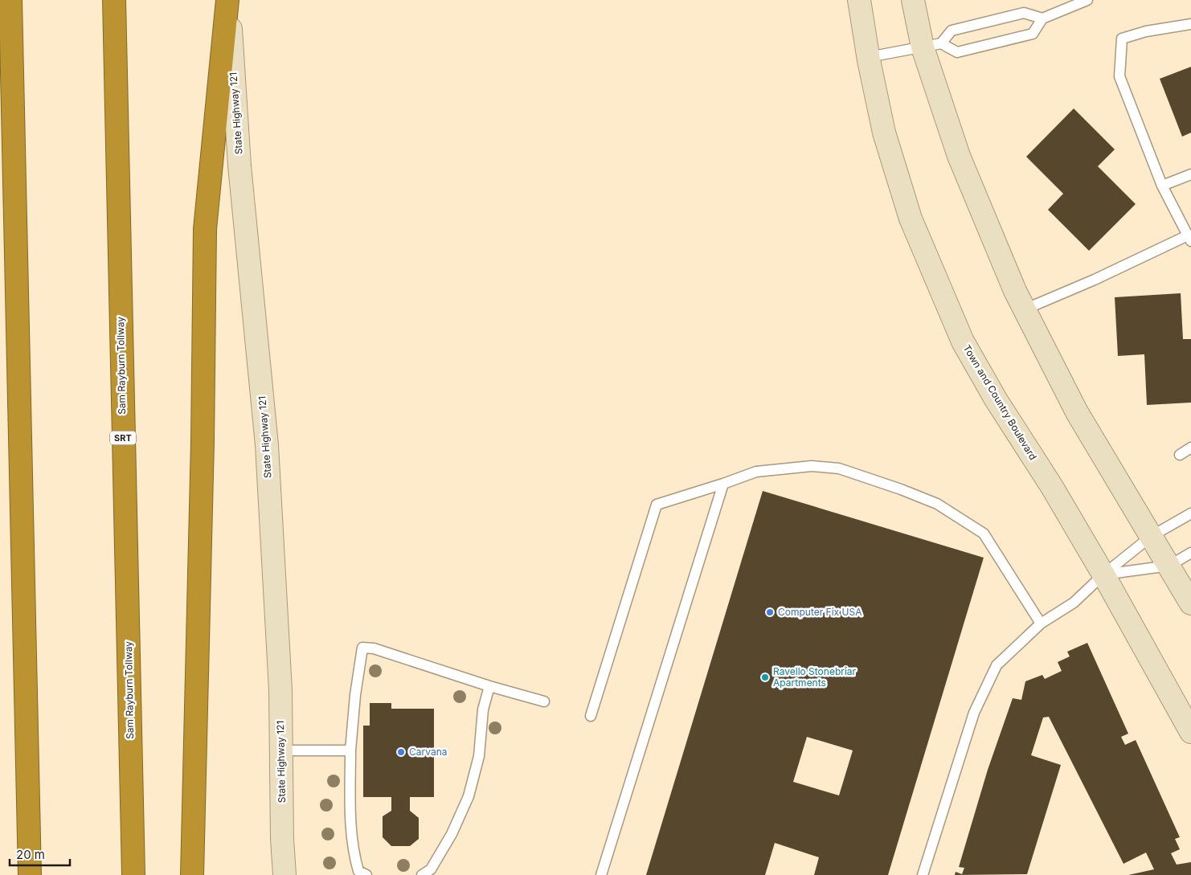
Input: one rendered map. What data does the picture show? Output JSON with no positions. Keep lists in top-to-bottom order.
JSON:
{
  "streets": {
    "highway": ["Sam Rayburn Tollway", "SRT"],
    "main road": ["State Highway 121", "Town and Country Boulevard"]
  },
  "places": ["Computer Fix USA", "Ravello Stonebriar Apartments", "Carvana"],
  "scale_bar": "20 m"
}
